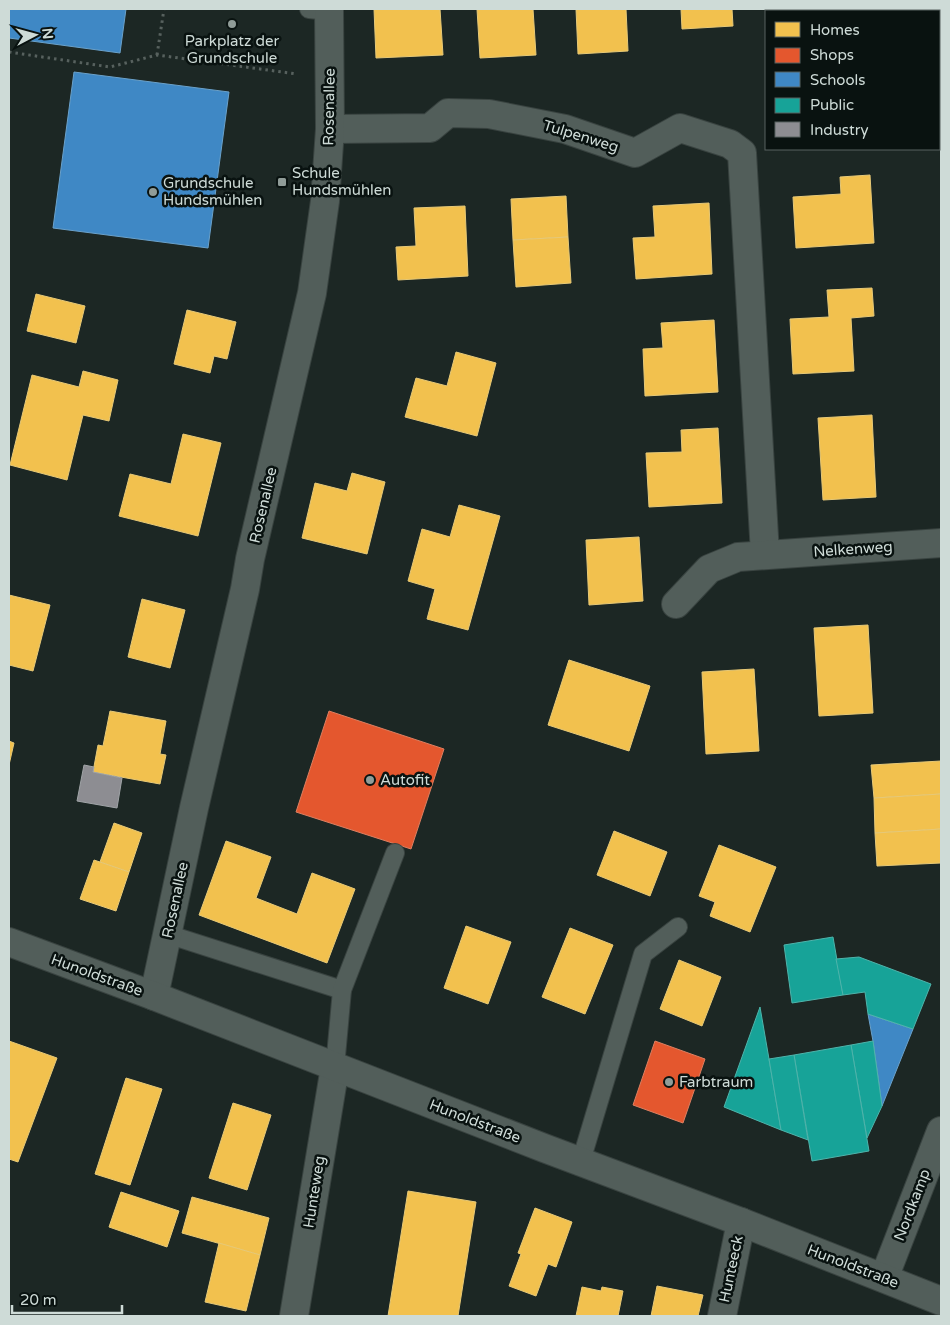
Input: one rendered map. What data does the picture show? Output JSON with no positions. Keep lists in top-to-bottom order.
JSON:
{
  "streets": {
    "street": [
      "Rosenallee",
      "Tulpenweg",
      "Nelkenweg",
      "Hunoldstraße",
      "Hunteweg",
      "Nordkamp",
      "Hunteeck"
    ]
  },
  "crossings": [
    ["Rosenallee", "Tulpenweg"],
    ["Rosenallee", "Hunoldstraße"],
    ["Tulpenweg", "Nelkenweg"],
    ["Hunoldstraße", "Hunteweg"],
    ["Hunoldstraße", "Nordkamp"],
    ["Hunoldstraße", "Hunteeck"]
  ],
  "places": {
    "other": [
      "Parkplatz der Grundschule",
      "Grundschule Hundsmühlen",
      "Autofit",
      "Farbtraum"
    ],
    "transit": ["Schule Hundsmühlen"]
  },
  "legend": [
    "Homes",
    "Shops",
    "Schools",
    "Public",
    "Industry"
  ],
  "scale_bar": "20 m",
  "north": "right"
}
